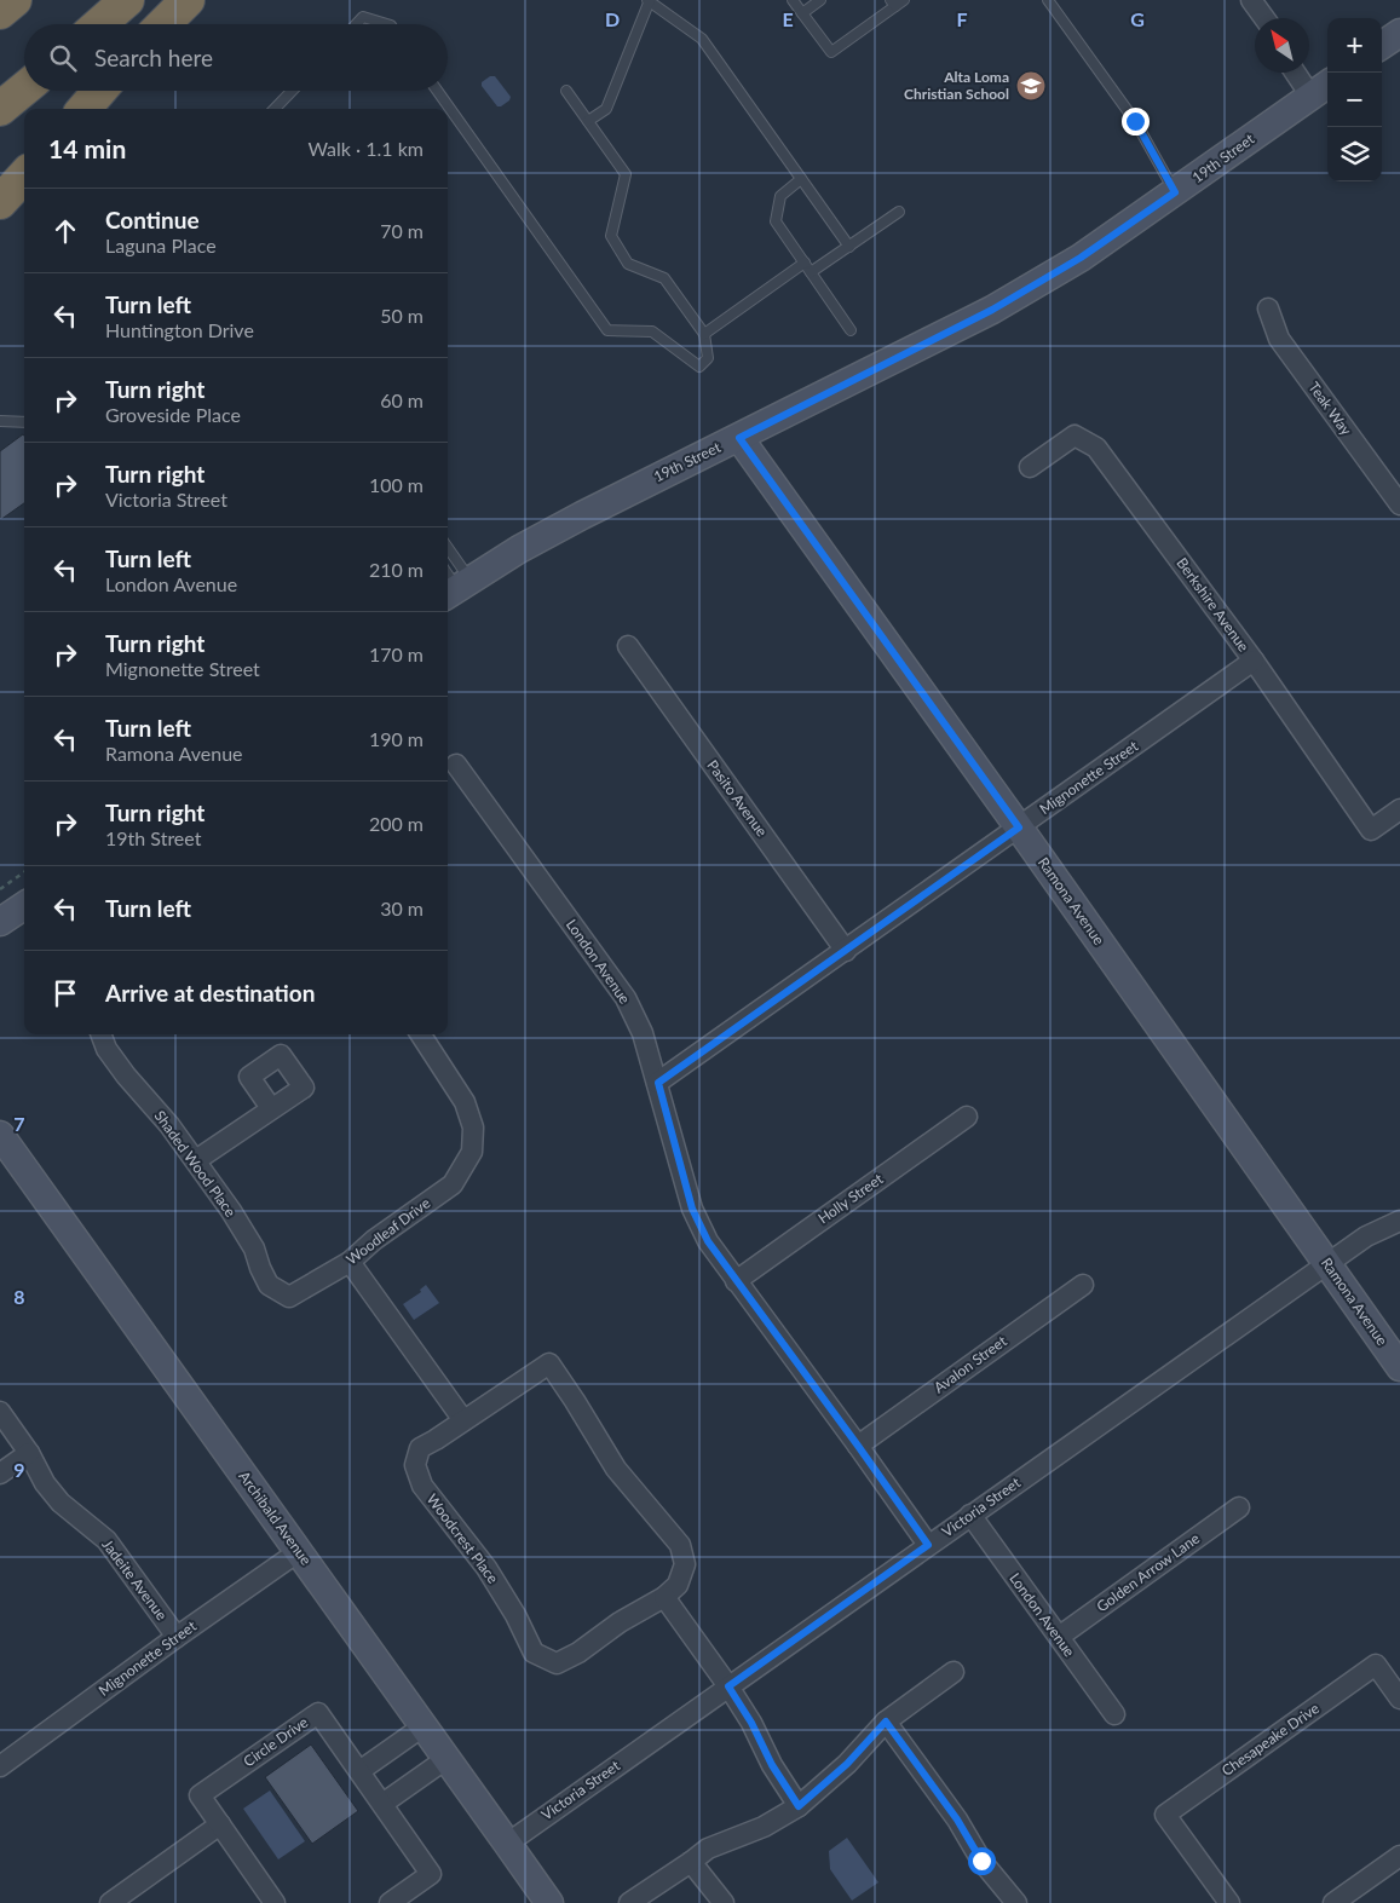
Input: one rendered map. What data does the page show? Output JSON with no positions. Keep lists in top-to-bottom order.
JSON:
{
  "streets": {
    "main road": ["19th Street", "Ramona Avenue", "Archibald Avenue"],
    "street": [
      "Teak Way",
      "Berkshire Avenue",
      "Mignonette Street",
      "Pasito Avenue",
      "London Avenue",
      "Shaded Wood Place",
      "Holly Street",
      "Woodleaf Drive",
      "Avalon Street",
      "Victoria Street",
      "Woodcrest Place",
      "Golden Arrow Lane",
      "Jadeite Avenue",
      "Chesapeake Drive",
      "Circle Drive"
    ]
  },
  "crossings": [
    ["19th Street", "Ramona Avenue"],
    ["Berkshire Avenue", "Mignonette Street"],
    ["Mignonette Street", "Pasito Avenue"],
    ["Mignonette Street", "Ramona Avenue"],
    ["Mignonette Street", "London Avenue"],
    ["Mignonette Street", "Archibald Avenue"],
    ["Mignonette Street", "Jadeite Avenue"],
    ["Ramona Avenue", "Victoria Street"],
    ["London Avenue", "Holly Street"],
    ["London Avenue", "Avalon Street"],
    ["London Avenue", "Victoria Street"],
    ["London Avenue", "Golden Arrow Lane"],
    ["Shaded Wood Place", "Woodleaf Drive"],
    ["Victoria Street", "Archibald Avenue"]
  ],
  "places": {
    "school or university": ["Alta Loma Christian School"]
  },
  "north": "top left",
  "page": {
    "map_buttons": ["+", "−"],
    "search": "Search here",
    "heading": ["14 min", "Walk · 1.1 km"],
    "list": [
      ["Continue", "Laguna Place", "70 m"],
      ["Turn left", "Huntington Drive", "50 m"],
      ["Turn right", "Groveside Place", "60 m"],
      ["Turn right", "Victoria Street", "100 m"],
      ["Turn left", "London Avenue", "210 m"],
      ["Turn right", "Mignonette Street", "170 m"],
      ["Turn left", "Ramona Avenue", "190 m"],
      ["Turn right", "19th Street", "200 m"],
      ["Turn left", "30 m"],
      "Arrive at destination"
    ]
  },
  "grid": {
    "columns": [
      "D",
      "E",
      "F",
      "G"
    ],
    "rows": ["7", "8", "9"]
  }
}
